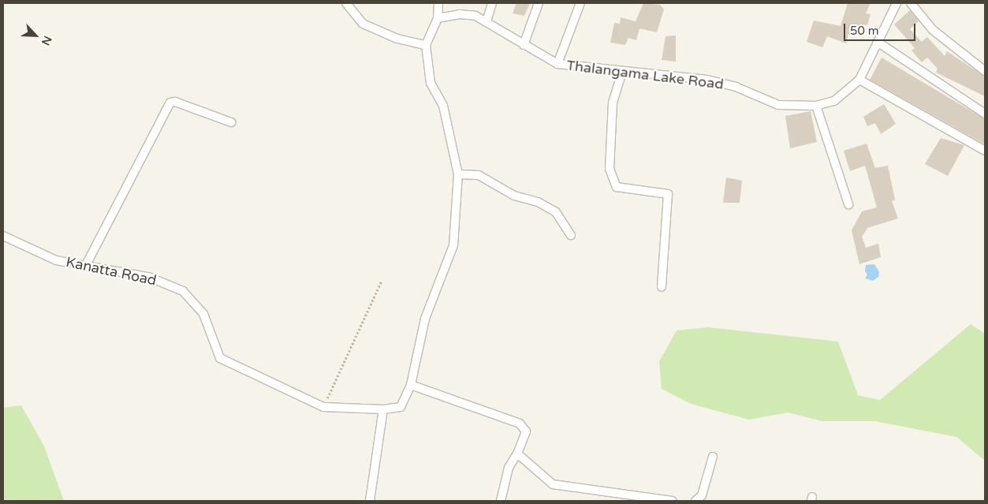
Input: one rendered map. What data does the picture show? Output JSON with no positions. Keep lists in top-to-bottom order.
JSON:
{
  "streets": {
    "street": ["Thalangama Lake Road", "Kanatta Road"]
  },
  "scale_bar": "50 m",
  "north": "bottom right"
}
